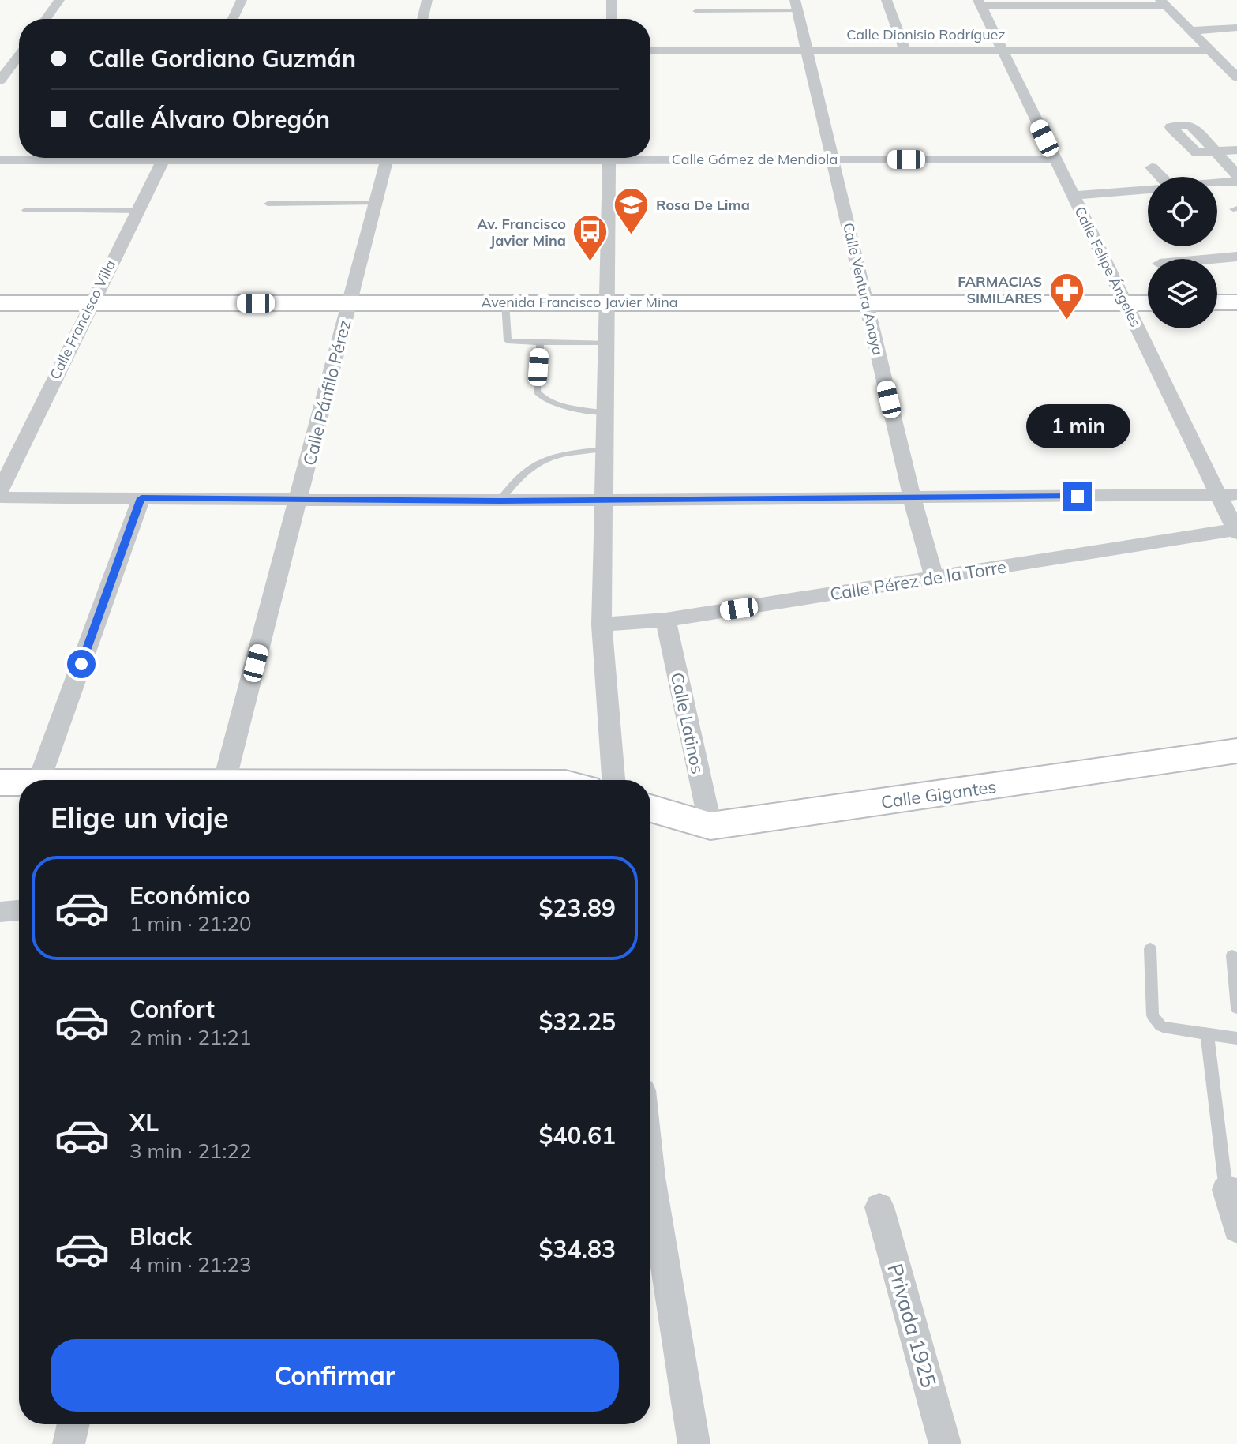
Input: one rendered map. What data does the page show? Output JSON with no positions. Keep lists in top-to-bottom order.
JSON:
{
  "streets": {
    "main road": ["Avenida Francisco Javier Mina", "Calle Gigantes"],
    "street": [
      "Calle Dionisio Rodríguez",
      "Calle Gómez de Mendiola",
      "Calle Felipe Ángeles",
      "Calle Ventura Anaya",
      "Calle Francisco Villa",
      "Calle Pánfilo Pérez",
      "Calle Pérez de la Torre",
      "Calle Latinos",
      "Privada 1925"
    ]
  },
  "crossings": [
    ["Calle Dionisio Rodríguez", "Calle Felipe Ángeles"],
    ["Calle Dionisio Rodríguez", "Calle Ventura Anaya"],
    ["Calle Gómez de Mendiola", "Calle Felipe Ángeles"],
    ["Calle Gómez de Mendiola", "Calle Ventura Anaya"],
    ["Calle Felipe Ángeles", "Avenida Francisco Javier Mina"],
    ["Calle Felipe Ángeles", "Calle Pérez de la Torre"],
    ["Calle Ventura Anaya", "Avenida Francisco Javier Mina"],
    ["Calle Ventura Anaya", "Calle Pérez de la Torre"],
    ["Avenida Francisco Javier Mina", "Calle Francisco Villa"],
    ["Avenida Francisco Javier Mina", "Calle Pánfilo Pérez"],
    ["Calle Pérez de la Torre", "Calle Latinos"],
    ["Calle Latinos", "Calle Gigantes"]
  ],
  "places": {
    "school or university": ["Rosa De Lima"],
    "bus stop": ["Av. Francisco Javier Mina"],
    "pharmacy": ["FARMACIAS SIMILARES"]
  },
  "page": {
    "banner": ["Calle Gordiano Guzmán", "Calle Álvaro Obregón"],
    "bubble": "1 min",
    "heading": "Elige un viaje",
    "list": [
      {
        "name": "Económico",
        "note": "1 min · 21:20",
        "value": "$23.89"
      },
      {
        "name": "Confort",
        "note": "2 min · 21:21",
        "value": "$32.25"
      },
      {
        "name": "XL",
        "note": "3 min · 21:22",
        "value": "$40.61"
      },
      {
        "name": "Black",
        "note": "4 min · 21:23",
        "value": "$34.83"
      }
    ],
    "buttons": "Confirmar"
  }
}
